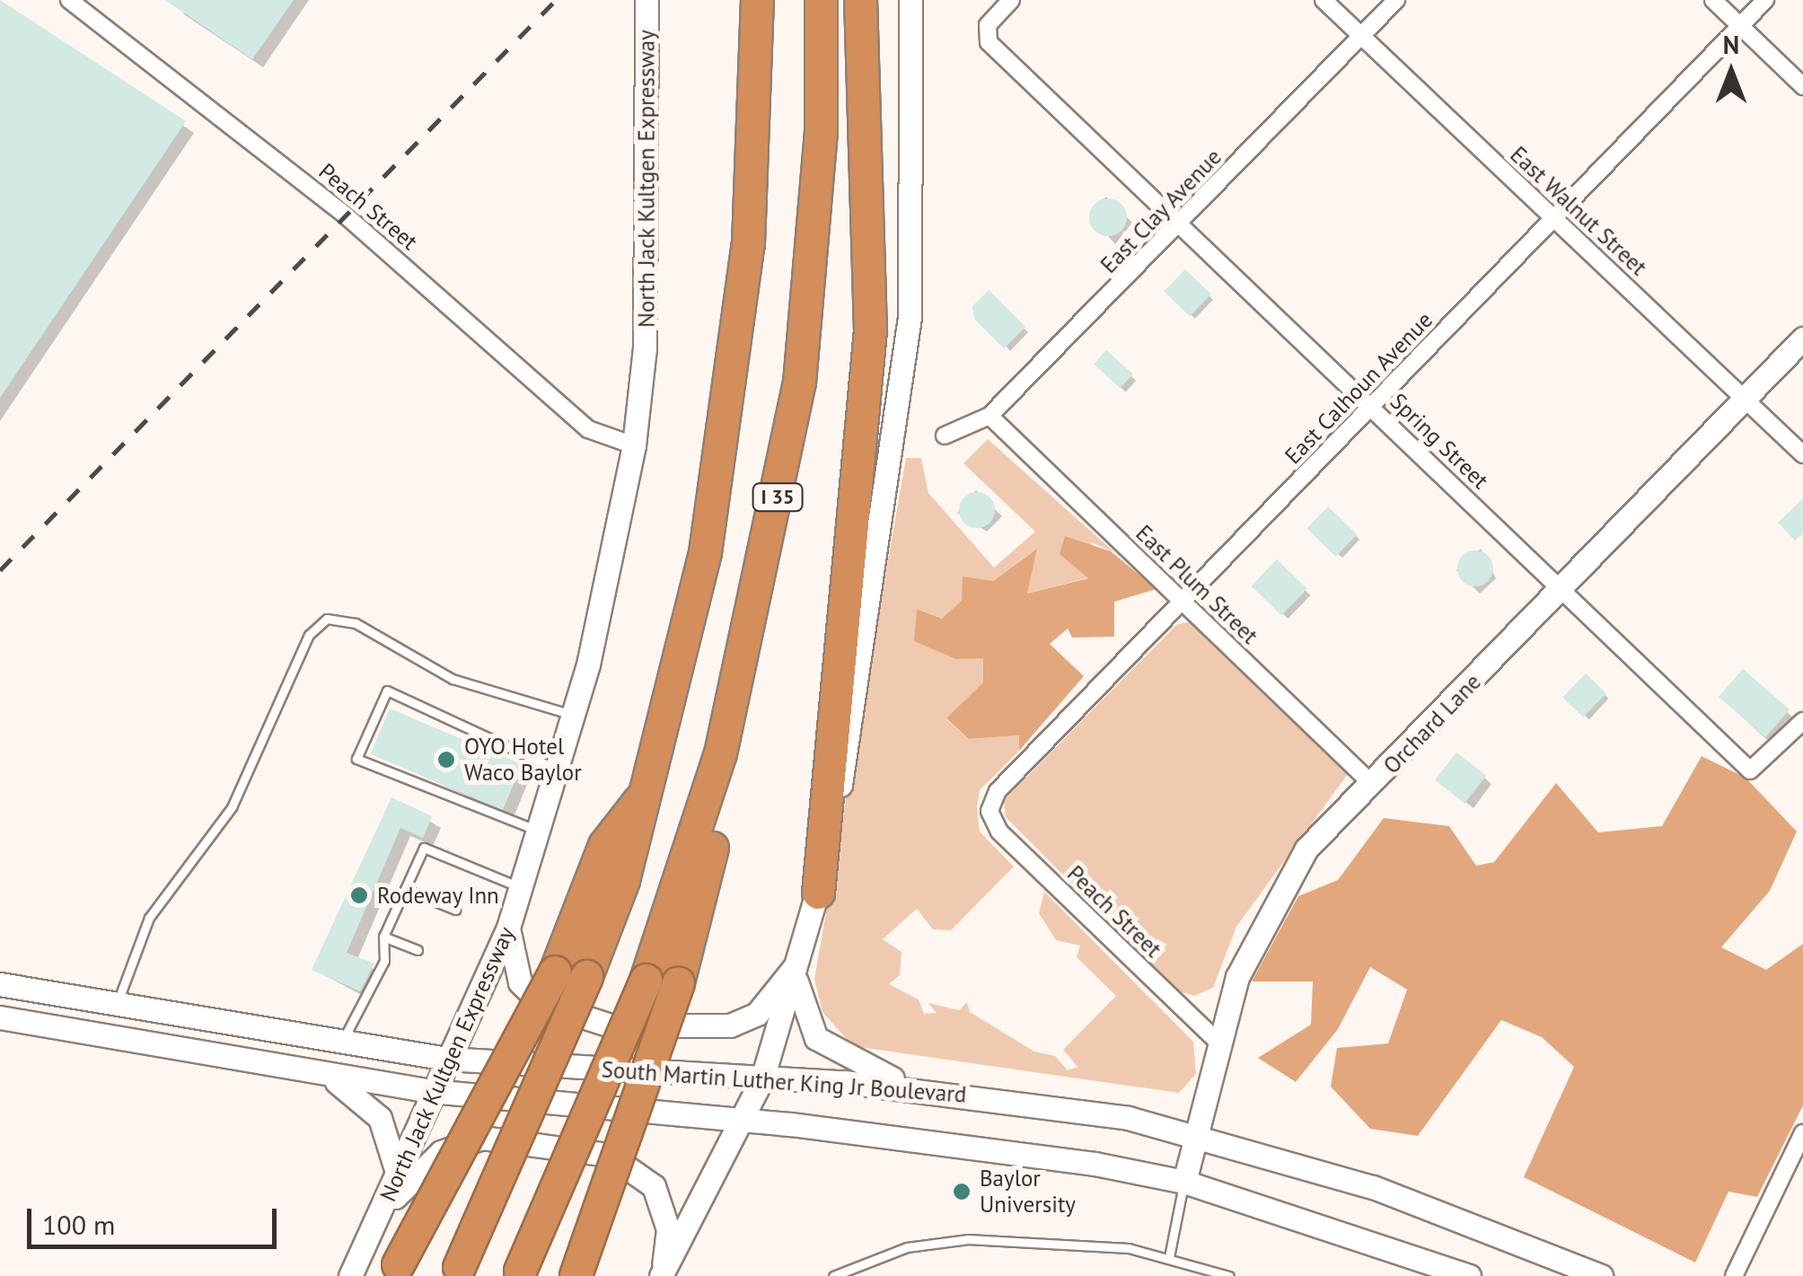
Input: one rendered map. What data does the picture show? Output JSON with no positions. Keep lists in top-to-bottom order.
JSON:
{
  "streets": {
    "highway": ["I 35"],
    "main road": ["North Jack Kultgen Expressway", "Orchard Lane", "South Martin Luther King Jr Boulevard"],
    "street": [
      "Peach Street",
      "East Clay Avenue",
      "East Walnut Street",
      "East Calhoun Avenue",
      "Spring Street",
      "East Plum Street"
    ]
  },
  "crossings": [
    ["North Jack Kultgen Expressway", "Peach Street"],
    ["North Jack Kultgen Expressway", "South Martin Luther King Jr Boulevard"],
    ["Peach Street", "East Calhoun Avenue"],
    ["Peach Street", "Orchard Lane"],
    ["East Clay Avenue", "East Walnut Street"],
    ["East Clay Avenue", "Spring Street"],
    ["East Clay Avenue", "East Plum Street"],
    ["East Walnut Street", "East Calhoun Avenue"],
    ["East Walnut Street", "Orchard Lane"],
    ["East Calhoun Avenue", "Spring Street"],
    ["East Calhoun Avenue", "East Plum Street"],
    ["Spring Street", "Orchard Lane"],
    ["East Plum Street", "Orchard Lane"],
    ["Orchard Lane", "South Martin Luther King Jr Boulevard"]
  ],
  "places": ["OYO Hotel Waco Baylor", "Rodeway Inn", "Baylor University"],
  "scale_bar": "100 m",
  "north": "top"
}
